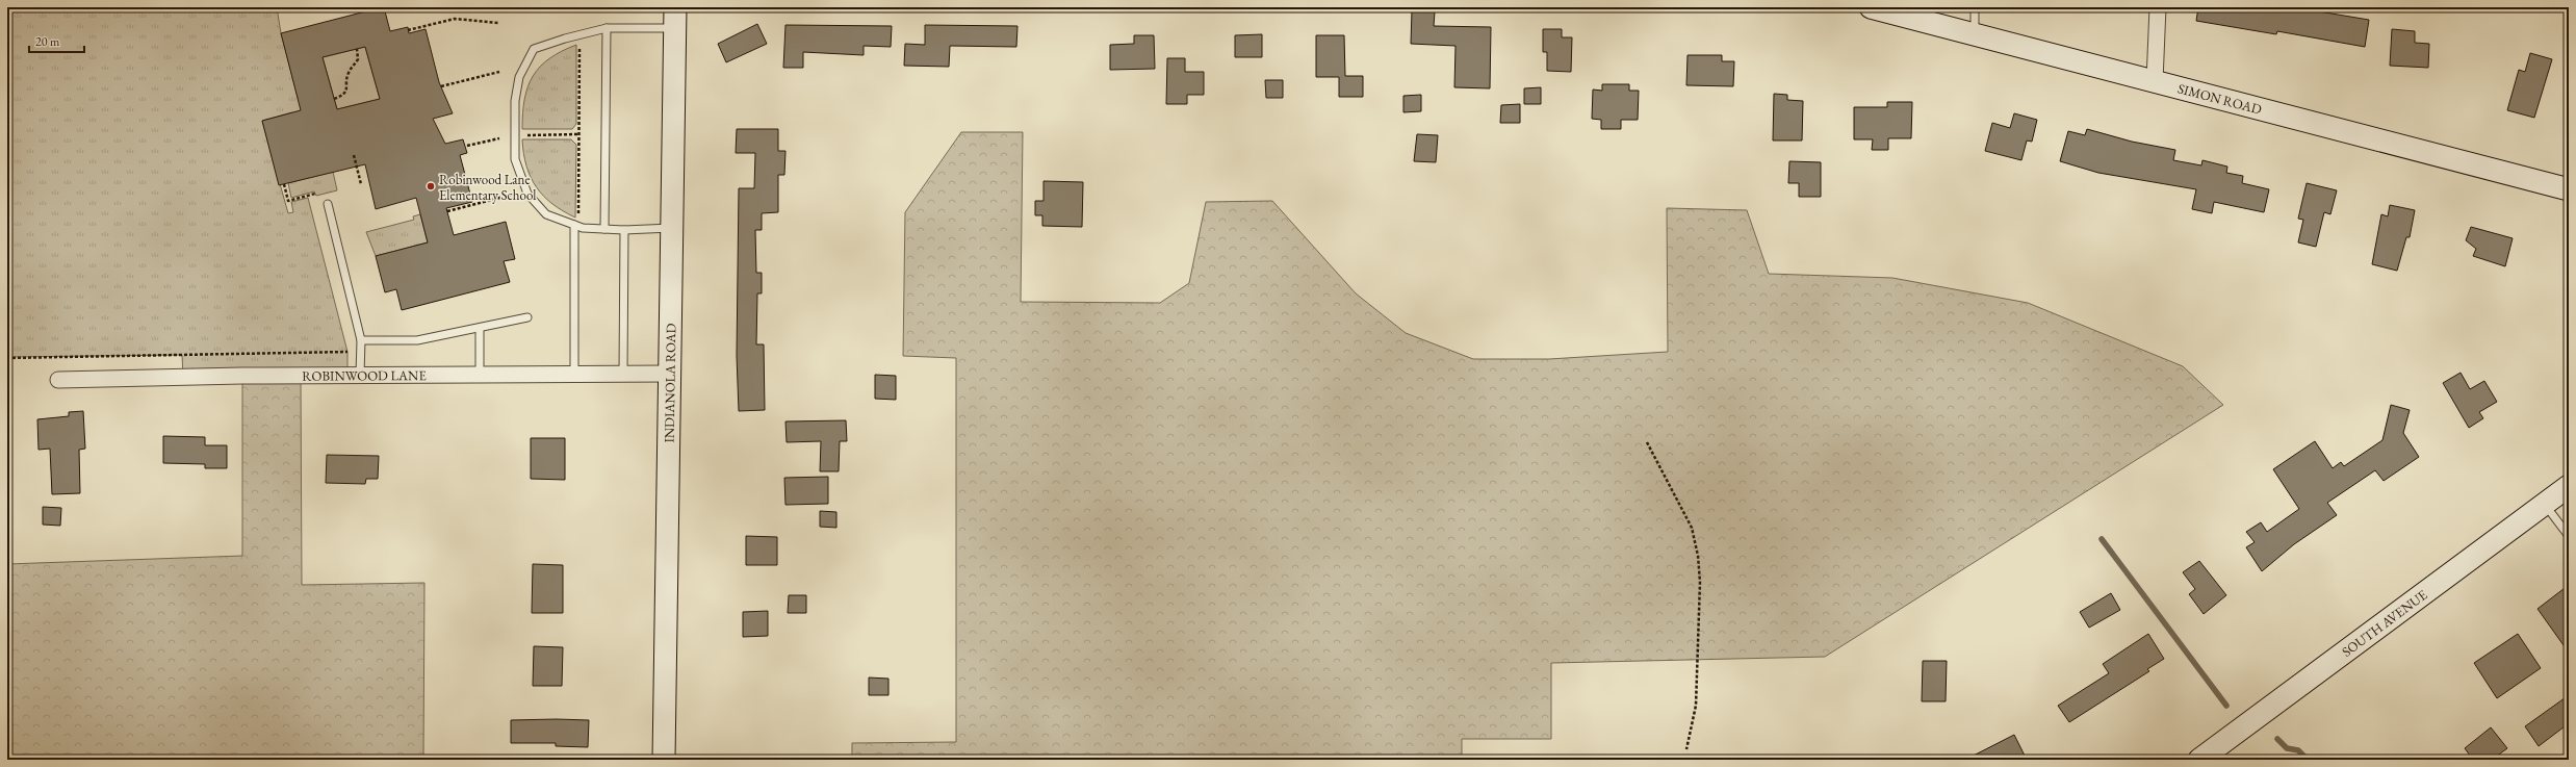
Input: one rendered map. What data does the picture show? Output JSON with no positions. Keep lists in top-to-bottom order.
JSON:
{
  "streets": {
    "street": [
      "SIMON ROAD",
      "ROBINWOOD LANE",
      "INDIANOLA ROAD",
      "SOUTH AVENUE"
    ]
  },
  "crossings": [
    ["ROBINWOOD LANE", "INDIANOLA ROAD"]
  ],
  "places": ["Robinwood Lane Elementary School"],
  "scale_bar": "20 m"
}
